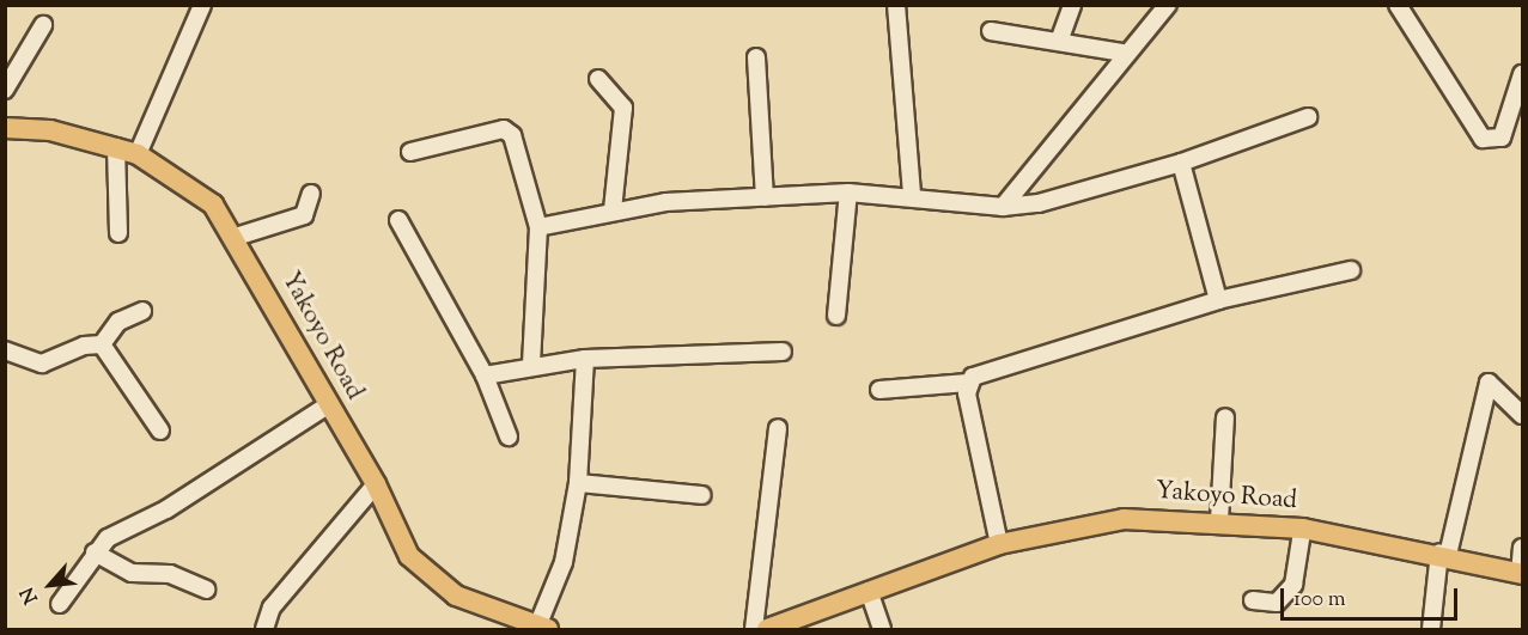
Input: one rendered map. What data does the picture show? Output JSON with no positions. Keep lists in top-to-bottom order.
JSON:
{
  "streets": {
    "main road": ["Yakoyo Road"]
  },
  "scale_bar": "100 m",
  "north": "bottom left"
}
